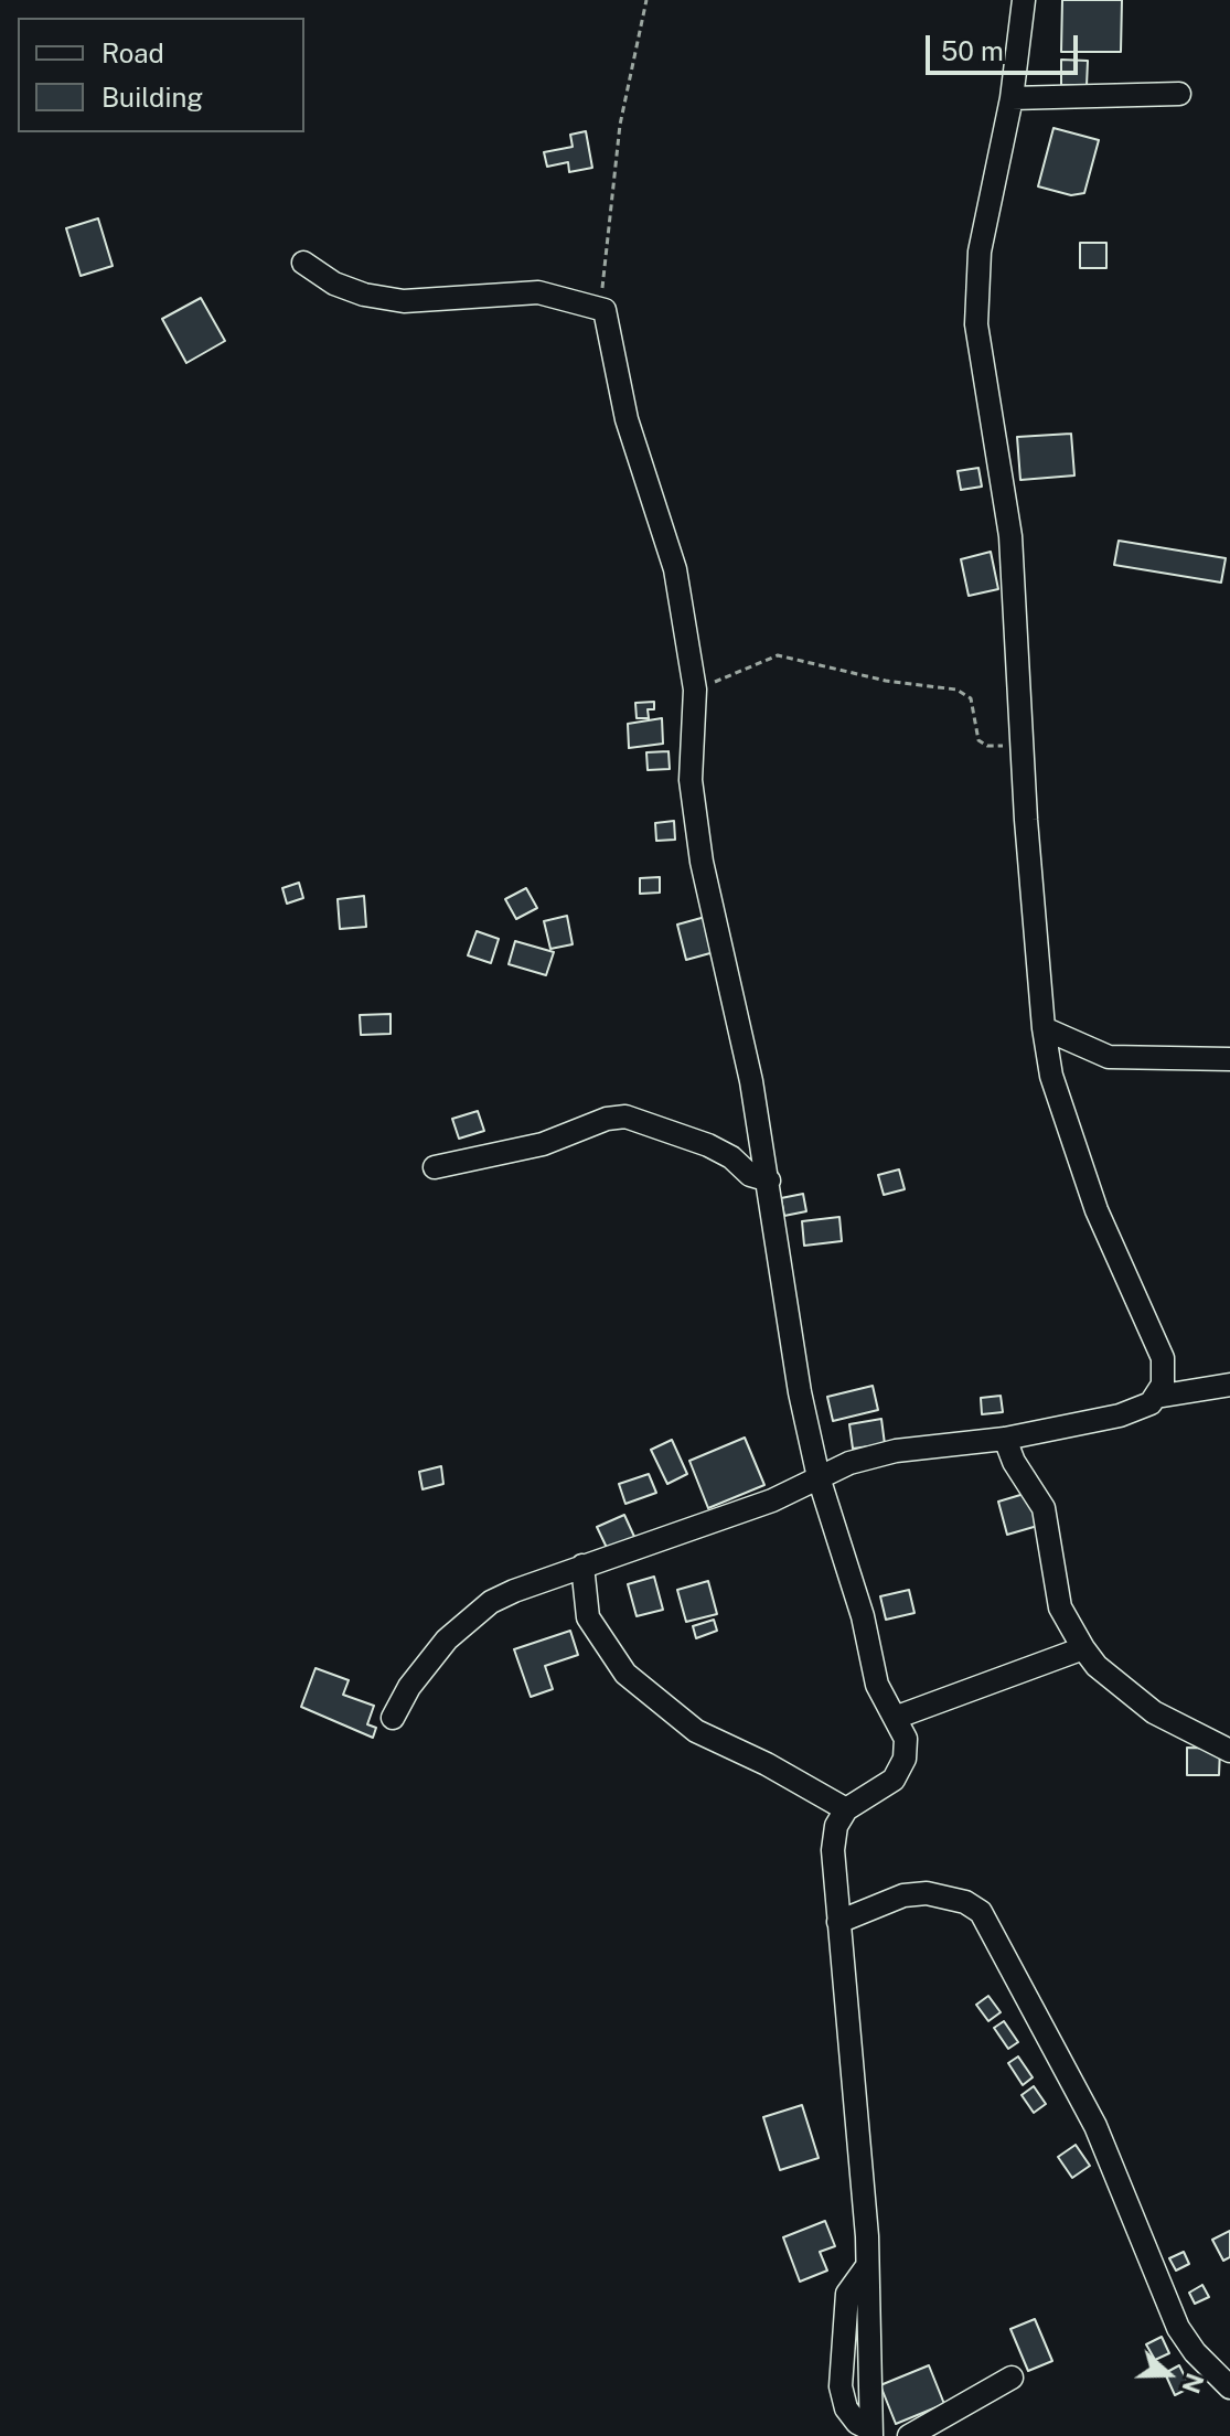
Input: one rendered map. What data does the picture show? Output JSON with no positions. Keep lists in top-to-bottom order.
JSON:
{
  "legend": ["Road", "Building"],
  "scale_bar": "50 m",
  "north": "right"
}
